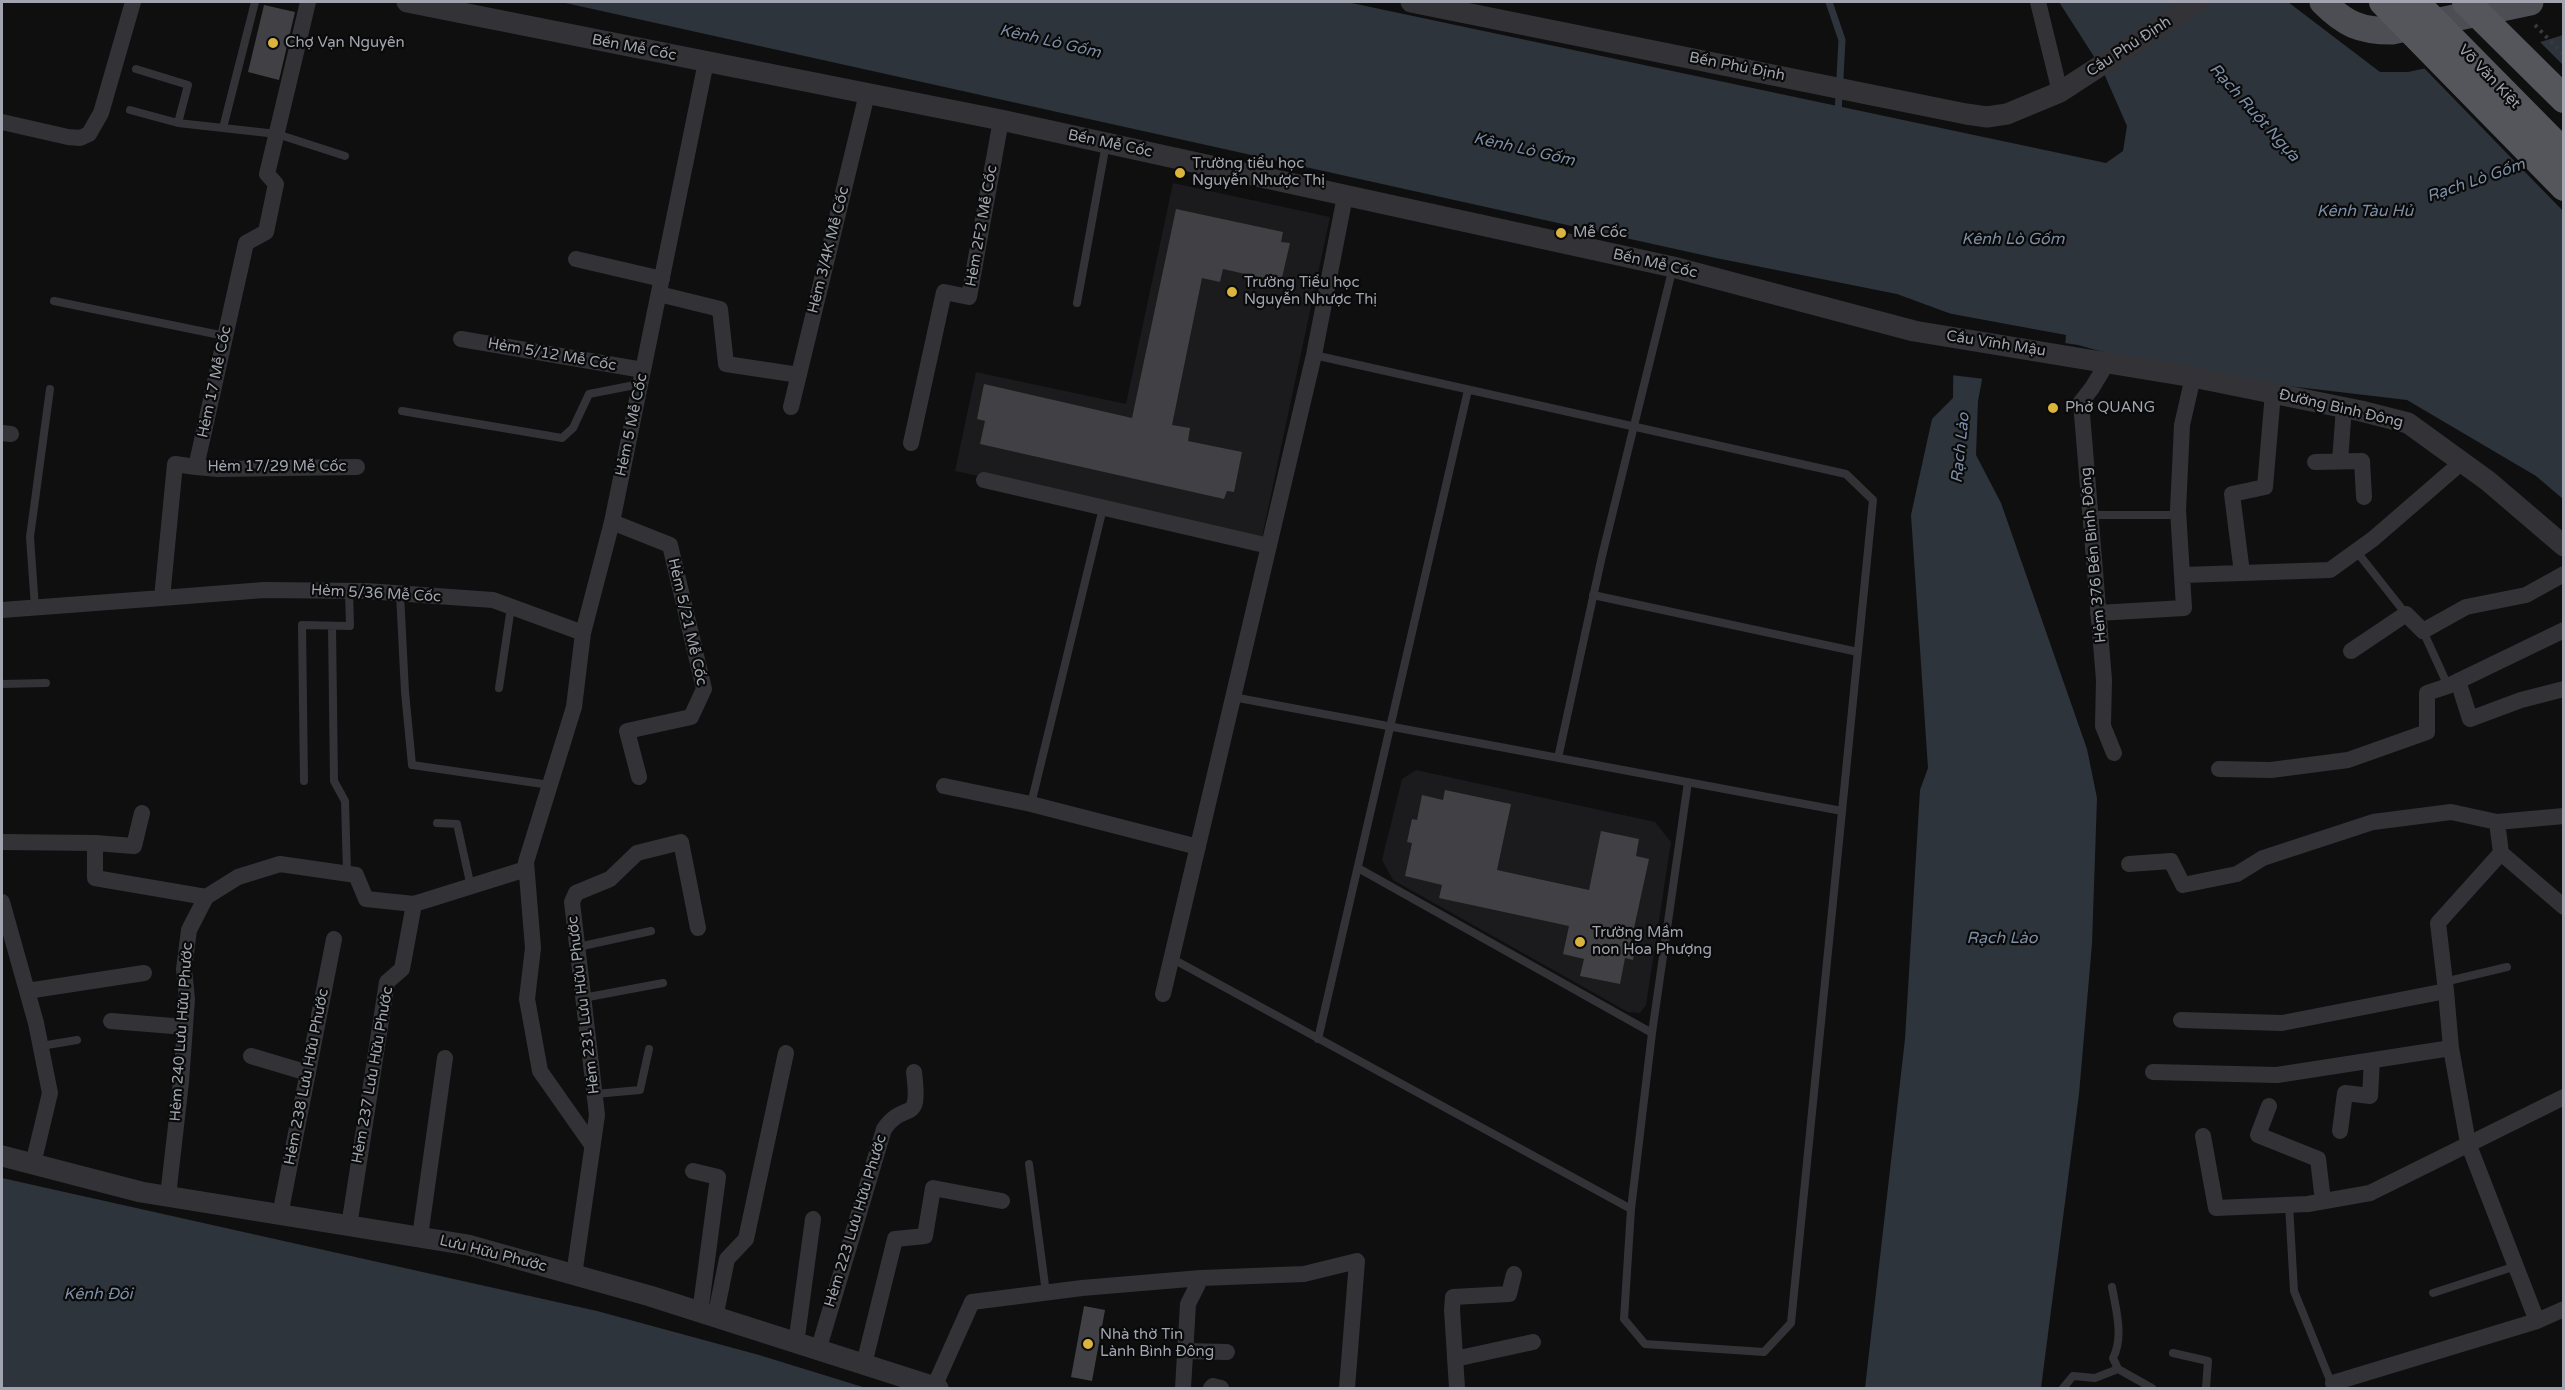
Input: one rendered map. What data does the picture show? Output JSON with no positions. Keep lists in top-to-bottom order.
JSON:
{
  "streets": {
    "highway": ["Võ Văn Kiệt"],
    "street": [
      "Cầu Phú Định",
      "Bến Mễ Cốc",
      "Bến Phú Định",
      "Hẻm 2F2 Mễ Cốc",
      "Hẻm 3/4K Mễ Cốc",
      "Cầu Vĩnh Mậu",
      "Hẻm 5/12 Mễ Cốc",
      "Hẻm 17 Mễ Cốc",
      "Đường Bình Đông",
      "Hẻm 5 Mễ Cốc",
      "Hẻm 17/29 Mễ Cốc",
      "Hẻm 376 Bến Bình Đông",
      "Hẻm 5/36 Mễ Cốc",
      "Hẻm 5/21 Mễ Cốc",
      "Hẻm 231 Lưu Hữu Phước",
      "Hẻm 240 Lưu Hữu Phước",
      "Hẻm 237 Lưu Hữu Phước",
      "Hẻm 238 Lưu Hữu Phước",
      "Hẻm 223 Lưu Hữu Phước",
      "Lưu Hữu Phước"
    ]
  },
  "crossings": [
    ["Cầu Phú Định", "Bến Phú Định"],
    ["Bến Mễ Cốc", "Hẻm 2F2 Mễ Cốc"],
    ["Bến Mễ Cốc", "Hẻm 3/4K Mễ Cốc"],
    ["Bến Mễ Cốc", "Cầu Vĩnh Mậu"],
    ["Bến Mễ Cốc", "Hẻm 5 Mễ Cốc"],
    ["Cầu Vĩnh Mậu", "Đường Bình Đông"],
    ["Hẻm 5/12 Mễ Cốc", "Hẻm 5 Mễ Cốc"],
    ["Hẻm 17 Mễ Cốc", "Hẻm 17/29 Mễ Cốc"],
    ["Đường Bình Đông", "Hẻm 376 Bến Bình Đông"],
    ["Hẻm 5 Mễ Cốc", "Hẻm 5/36 Mễ Cốc"],
    ["Hẻm 5 Mễ Cốc", "Hẻm 5/21 Mễ Cốc"],
    ["Hẻm 231 Lưu Hữu Phước", "Lưu Hữu Phước"],
    ["Hẻm 240 Lưu Hữu Phước", "Lưu Hữu Phước"],
    ["Hẻm 237 Lưu Hữu Phước", "Lưu Hữu Phước"],
    ["Hẻm 238 Lưu Hữu Phước", "Lưu Hữu Phước"],
    ["Hẻm 223 Lưu Hữu Phước", "Lưu Hữu Phước"]
  ],
  "water": [
    "Kênh Lò Gốm",
    "Rạch Ruột Ngựa",
    "Rạch Lò Gốm",
    "Kênh Tàu Hủ",
    "Rạch Lào",
    "Kênh Đôi"
  ],
  "places": [
    "Chợ Vạn Nguyên",
    "Trường tiểu học Nguyễn Nhược Thị",
    "Mễ Cốc",
    "Trường Tiểu học Nguyễn Nhược Thị",
    "Phở QUANG",
    "Trường Mầm non Hoa Phượng",
    "Nhà thờ Tin Lành Bình Đông"
  ]
}
